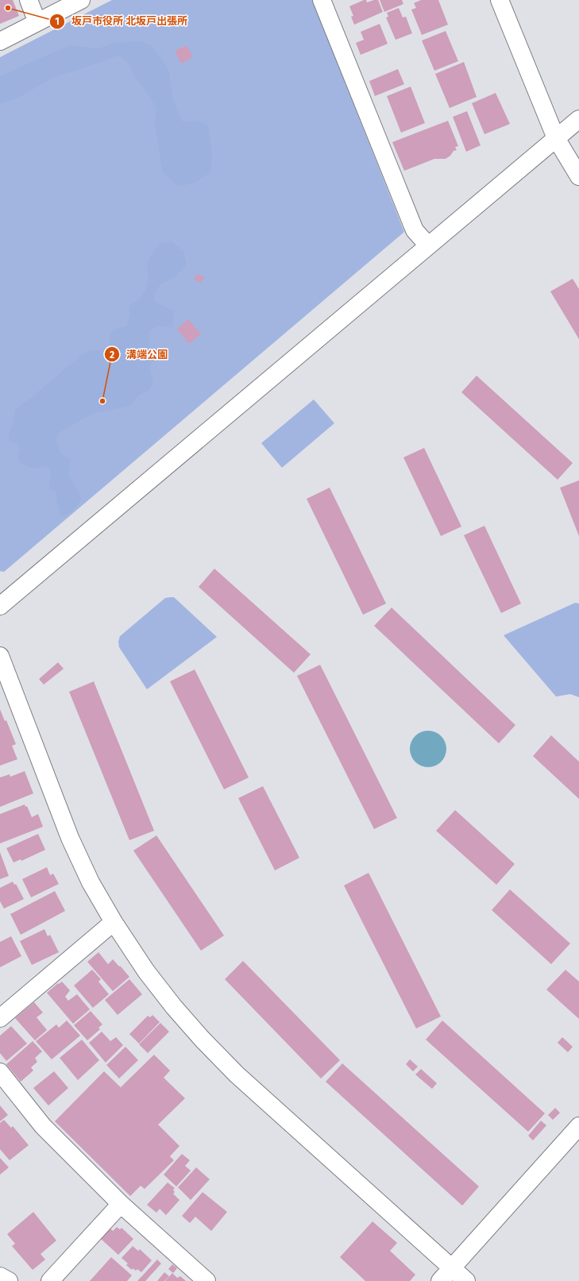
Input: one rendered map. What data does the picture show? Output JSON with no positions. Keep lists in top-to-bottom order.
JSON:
{
  "places": ["坂戸市役所 北坂戸出張所", "溝端公園"]
}
